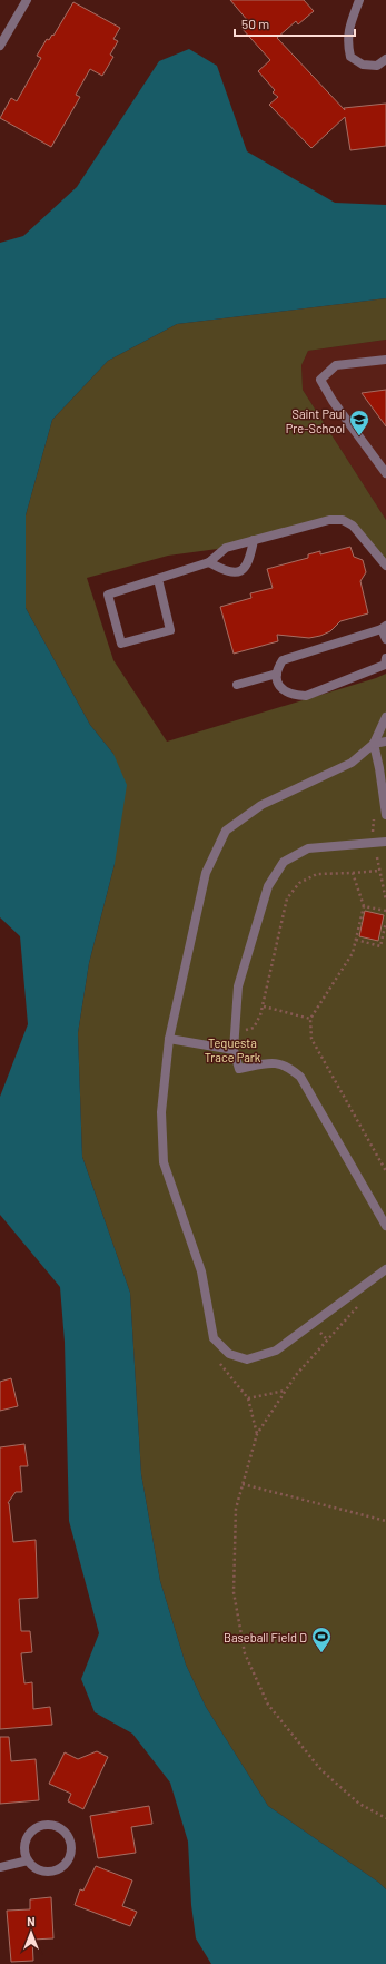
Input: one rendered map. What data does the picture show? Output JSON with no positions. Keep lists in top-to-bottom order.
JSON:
{
  "parks": ["Tequesta Trace Park"],
  "places": {
    "school or university": ["Saint Paul Pre-School"],
    "sports": ["Baseball Field D"]
  },
  "scale_bar": "50 m",
  "north": "top"
}
